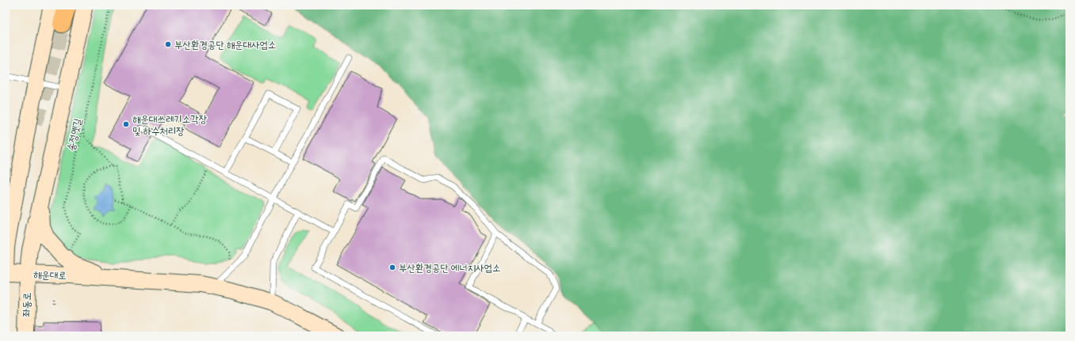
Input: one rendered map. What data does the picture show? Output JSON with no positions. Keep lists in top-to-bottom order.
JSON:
{
  "streets": {
    "main road": ["해운대로", "좌동로"],
    "path": ["송정옛길"]
  },
  "crossings": [
    ["해운대로", "좌동로"]
  ],
  "places": ["부산환경공단 해운대사업소", "해운대쓰레기소각장 및 하수처리장", "부산환경공단 에너지사업소"]
}
